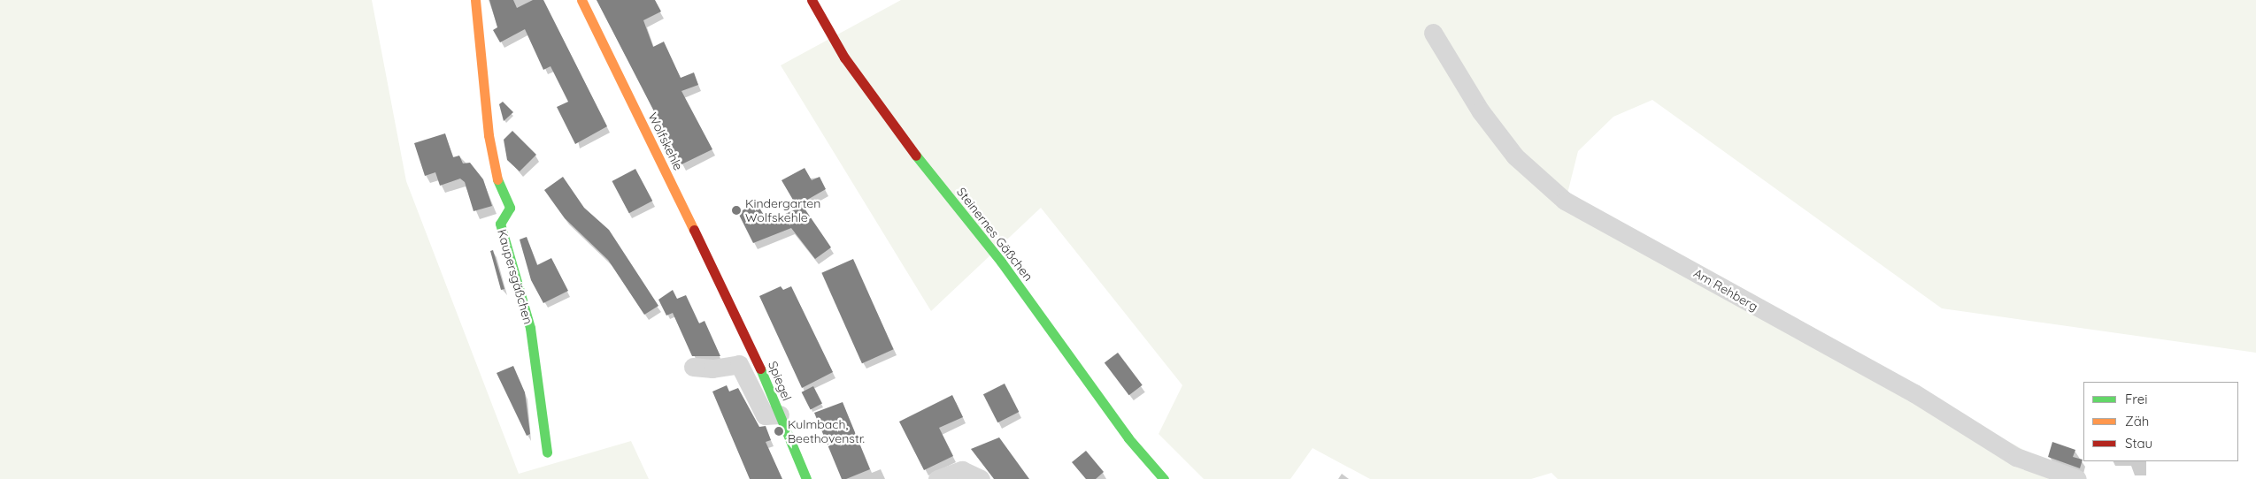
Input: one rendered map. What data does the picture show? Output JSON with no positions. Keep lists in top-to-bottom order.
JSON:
{
  "streets": {
    "street": [
      "Wolfskehle",
      "Steinernes Gäßchen",
      "Kaupersgäßchen",
      "Am Rehberg",
      "Spiegel"
    ]
  },
  "crossings": [
    ["Wolfskehle", "Spiegel"]
  ],
  "places": ["Kindergarten Wolfskehle", "Kulmbach, Beethovenstr."],
  "legend": ["Frei", "Zäh", "Stau"]
}
